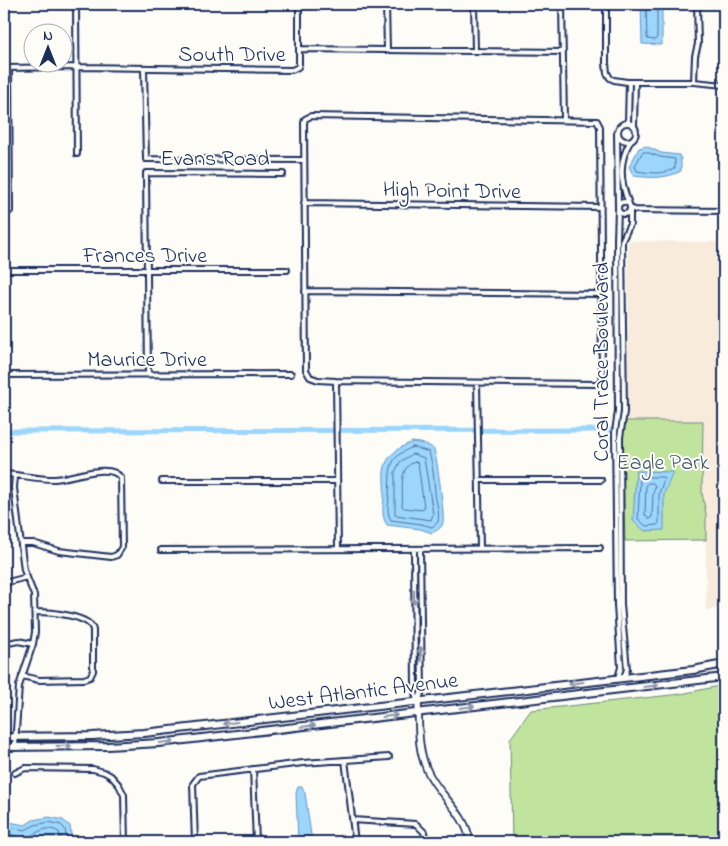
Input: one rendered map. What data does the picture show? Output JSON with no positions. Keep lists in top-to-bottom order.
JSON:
{
  "streets": {
    "main road": ["West Atlantic Avenue"],
    "street": [
      "South Drive",
      "Evans Road",
      "High Point Drive",
      "Frances Drive",
      "Maurice Drive",
      "Coral Trace Boulevard"
    ]
  },
  "crossings": [
    ["Evans Road", "Frances Drive"],
    ["Coral Trace Boulevard", "West Atlantic Avenue"]
  ],
  "parks": ["Eagle Park"],
  "north": "top"
}
